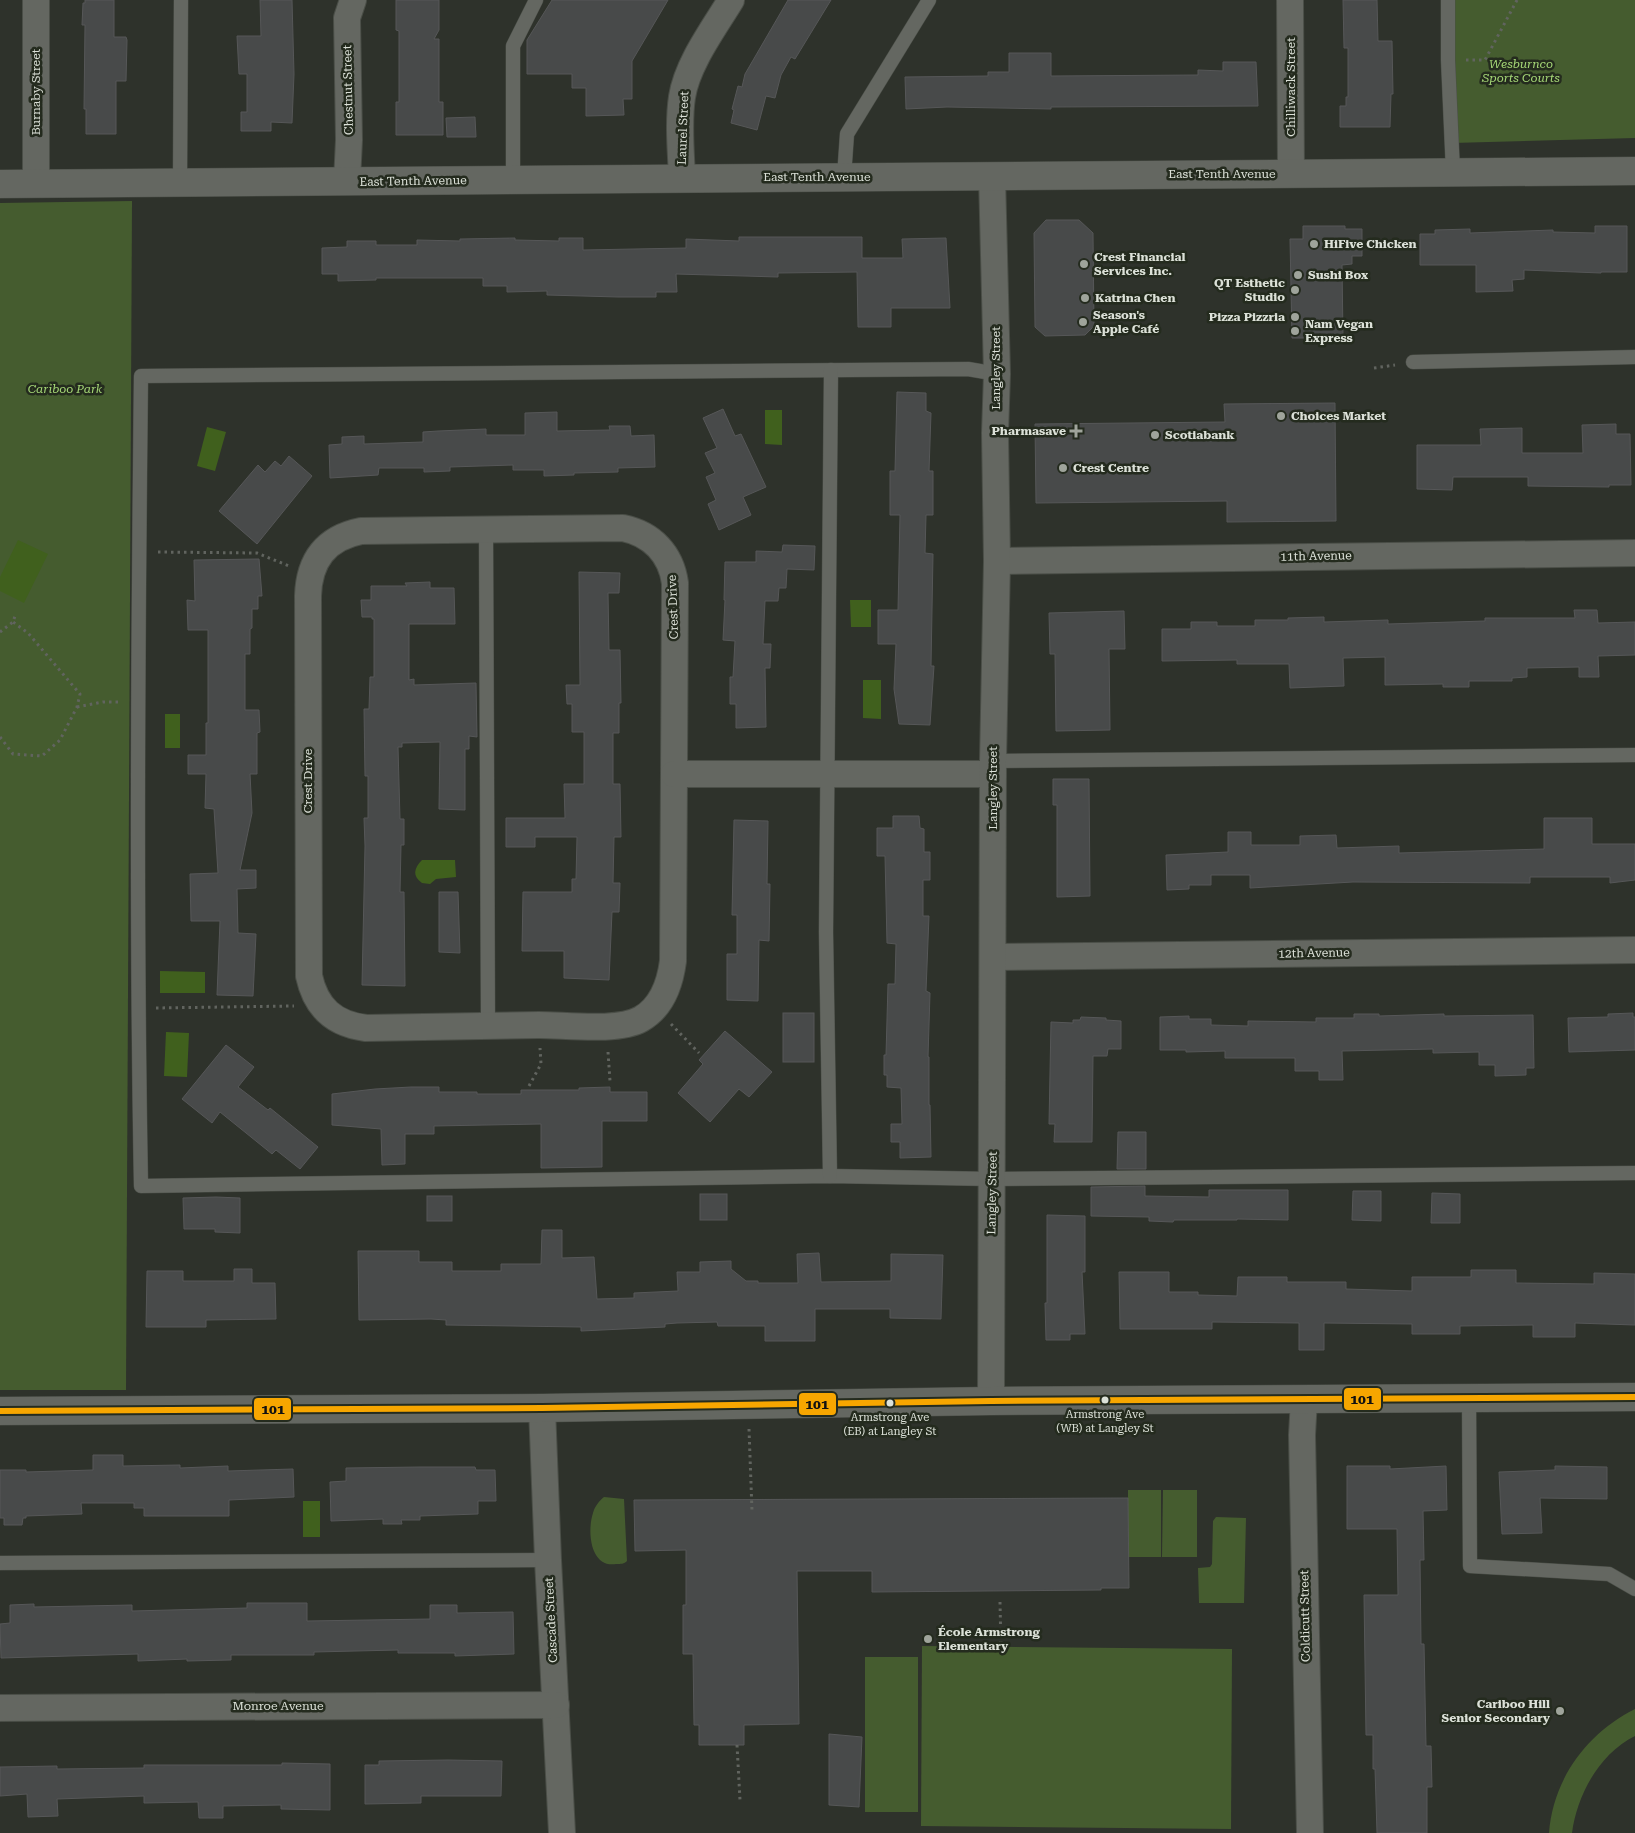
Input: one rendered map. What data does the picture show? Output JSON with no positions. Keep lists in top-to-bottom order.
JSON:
{
  "streets": {
    "main road": ["East Tenth Avenue"],
    "street": [
      "Chilliwack Street",
      "Chestnut Street",
      "Burnaby Street",
      "Laurel Street",
      "Langley Street",
      "11th Avenue",
      "Crest Drive",
      "12th Avenue",
      "Coldicutt Street",
      "Cascade Street",
      "Monroe Avenue"
    ]
  },
  "crossings": [
    ["Chilliwack Street", "East Tenth Avenue"],
    ["Chestnut Street", "East Tenth Avenue"],
    ["Burnaby Street", "East Tenth Avenue"],
    ["Laurel Street", "East Tenth Avenue"],
    ["East Tenth Avenue", "Langley Street"],
    ["Langley Street", "11th Avenue"],
    ["Langley Street", "12th Avenue"],
    ["Cascade Street", "Monroe Avenue"]
  ],
  "parks": ["Wesburnco Sports Courts", "Cariboo Park"],
  "places": {
    "other": [
      "HiFive Chicken",
      "Crest Financial Services Inc.",
      "Sushi Box",
      "QT Esthetic Studio",
      "Katrina Chen",
      "Pizza Pizzria",
      "Season's Apple Café",
      "Nam Vegan Express",
      "Choices Market",
      "Scotiabank",
      "Crest Centre",
      "Armstrong Ave (WB) at Langley St",
      "Armstrong Ave (EB) at Langley St",
      "École Armstrong Elementary",
      "Cariboo Hill Senior Secondary"
    ],
    "health": ["Pharmasave"]
  },
  "lines": ["transit line 101"]
}
